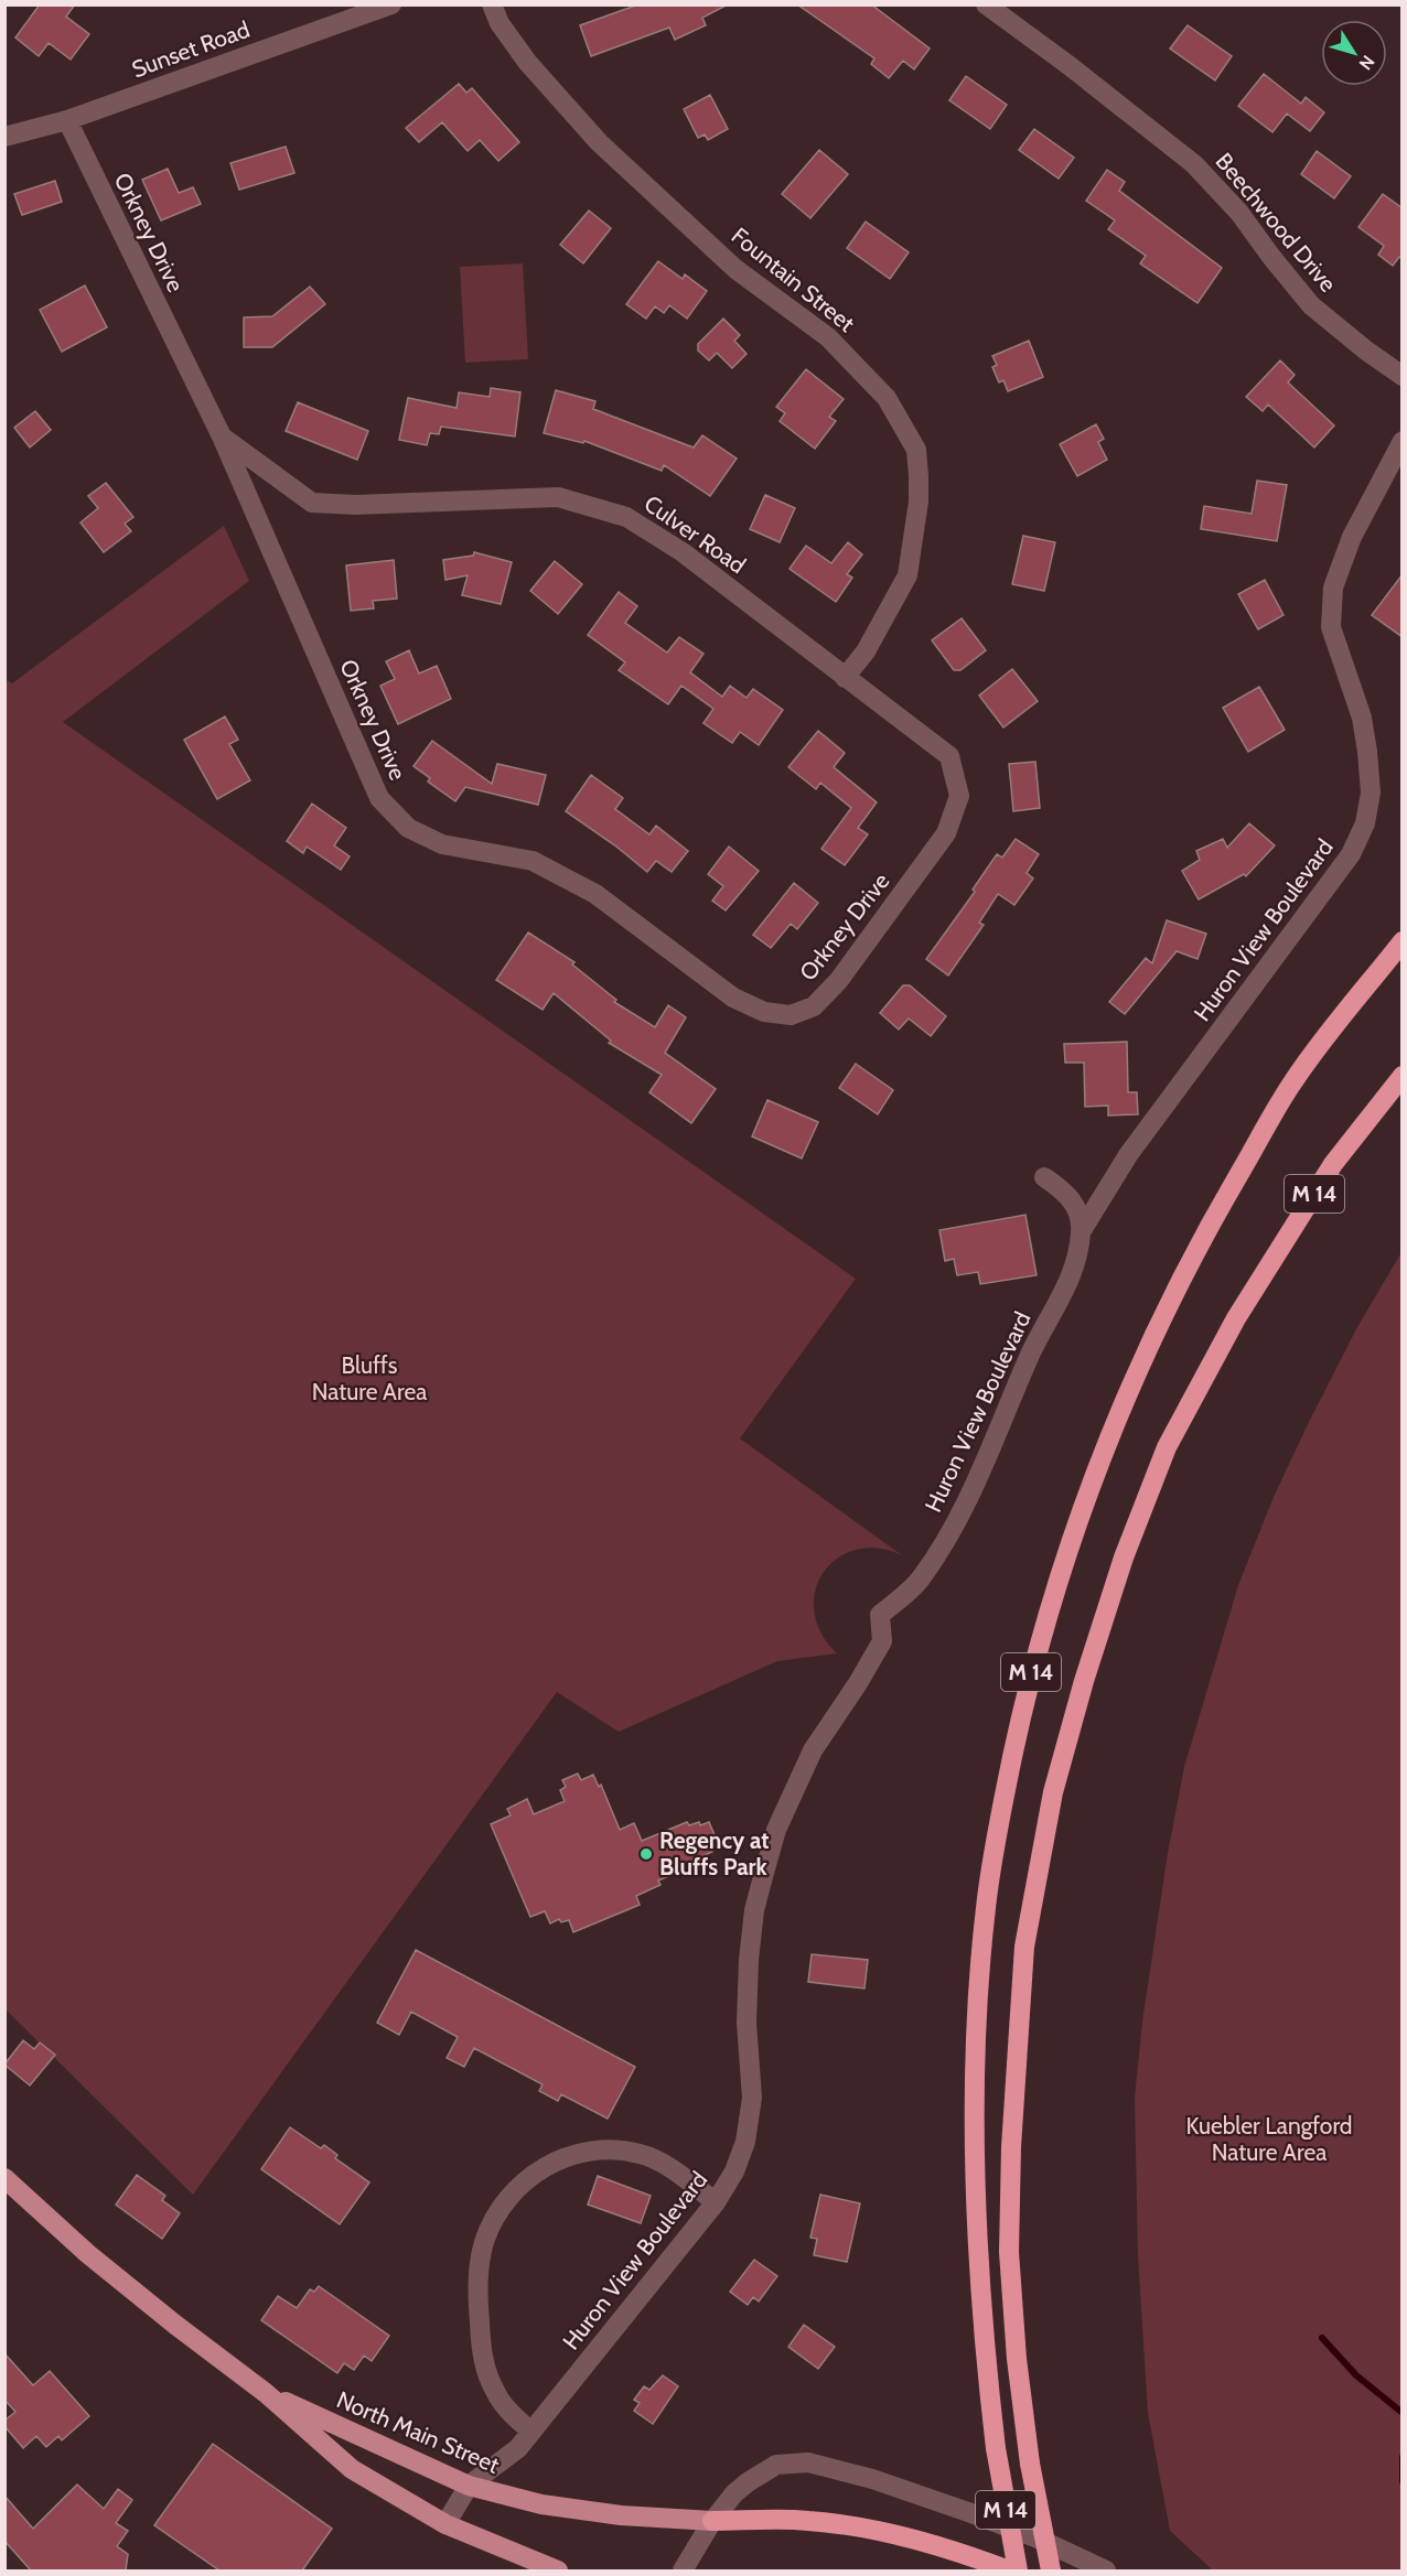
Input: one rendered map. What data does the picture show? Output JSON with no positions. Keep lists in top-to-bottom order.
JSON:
{
  "streets": {
    "highway": ["M 14"],
    "main road": ["North Main Street"],
    "street": [
      "Sunset Road",
      "Beechwood Drive",
      "Orkney Drive",
      "Fountain Street",
      "Culver Road",
      "Huron View Boulevard"
    ]
  },
  "crossings": [
    ["Sunset Road", "Orkney Drive"],
    ["Orkney Drive", "Culver Road"],
    ["Fountain Street", "Culver Road"],
    ["Huron View Boulevard", "North Main Street"]
  ],
  "parks": ["Bluffs Nature Area", "Kuebler Langford Nature Area"],
  "places": ["Regency at Bluffs Park"],
  "north": "bottom right"
}
